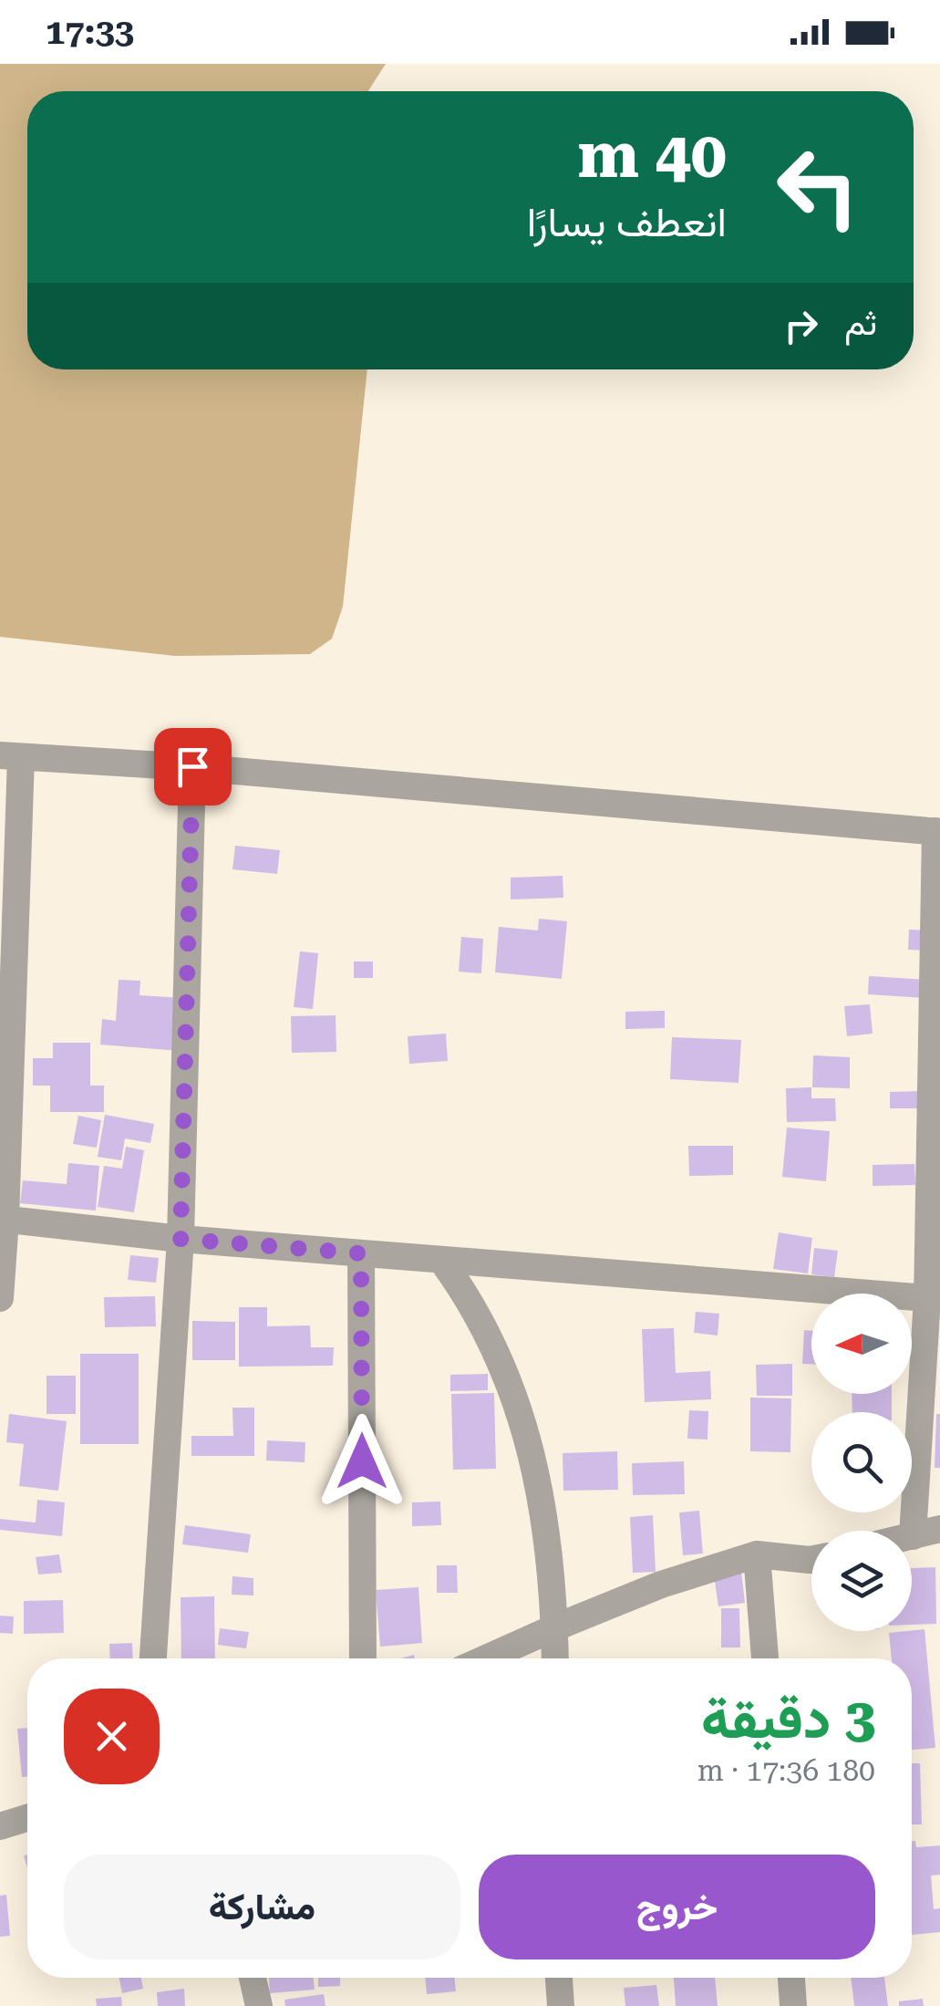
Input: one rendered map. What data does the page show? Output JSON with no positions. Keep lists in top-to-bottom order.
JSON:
{
  "north": "left",
  "page": {
    "status": "17:33",
    "turn": ["40 m", "انعطف يسارًا"],
    "then": "ثم",
    "heading": ["3 دقيقة", "180 m · 17:36"],
    "buttons": ["خروج", "مشاركة"]
  }
}
